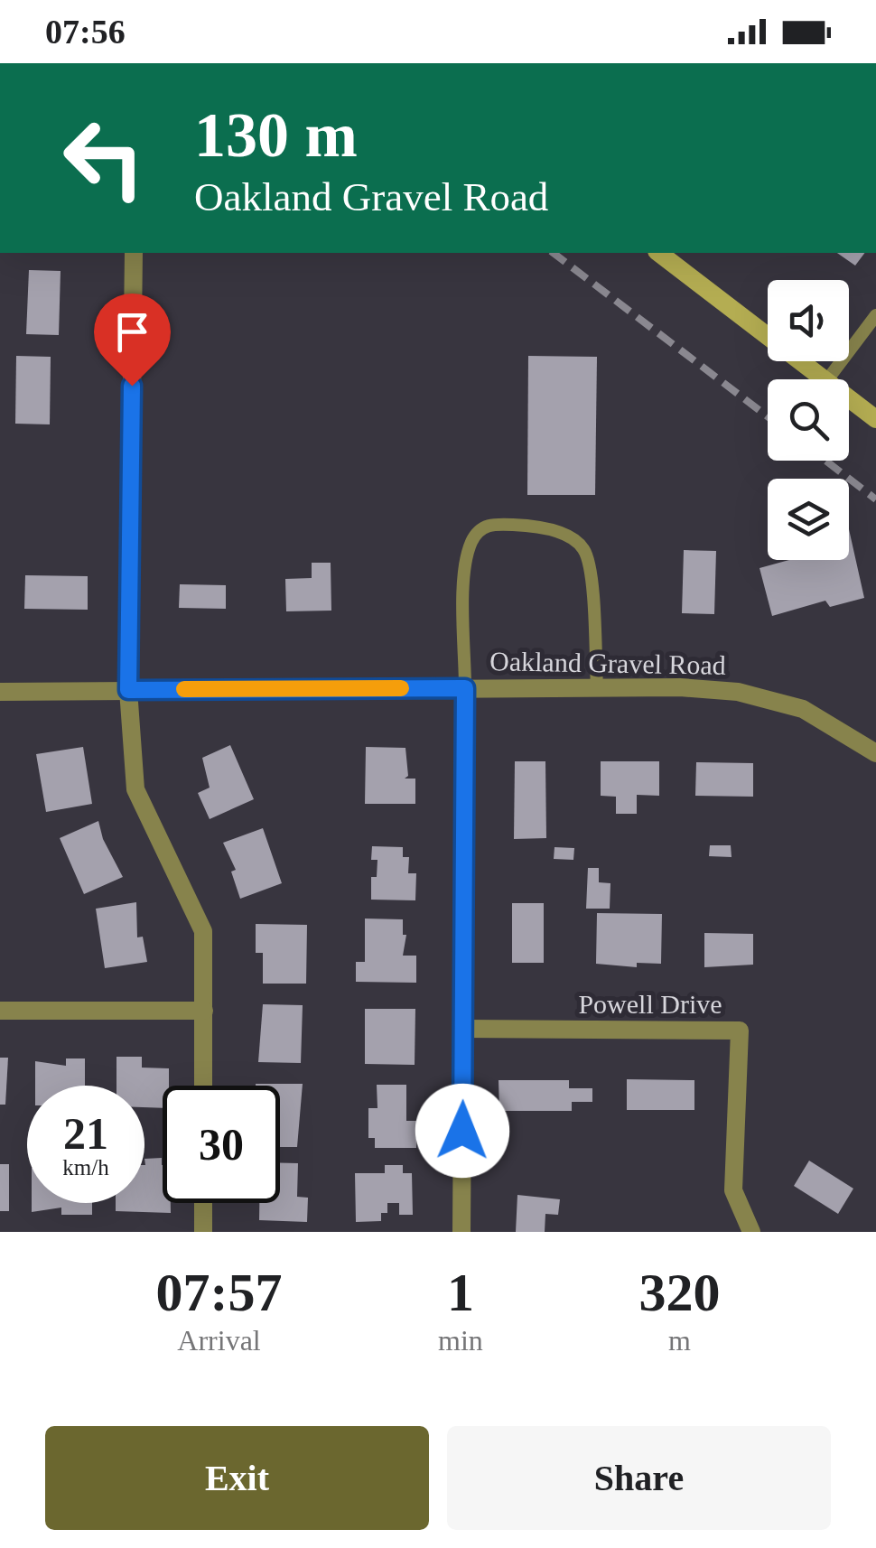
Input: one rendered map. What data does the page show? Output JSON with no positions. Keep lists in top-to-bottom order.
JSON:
{
  "streets": {
    "street": ["Oakland Gravel Road", "Powell Drive"]
  },
  "page": {
    "status": "07:56",
    "turn": ["130 m", "Oakland Gravel Road"],
    "speed": "21 km/h",
    "limit": "30",
    "eta": [
      "07:57",
      "Arrival",
      "1",
      "min",
      "320",
      "m"
    ],
    "buttons": ["Exit", "Share"]
  }
}
